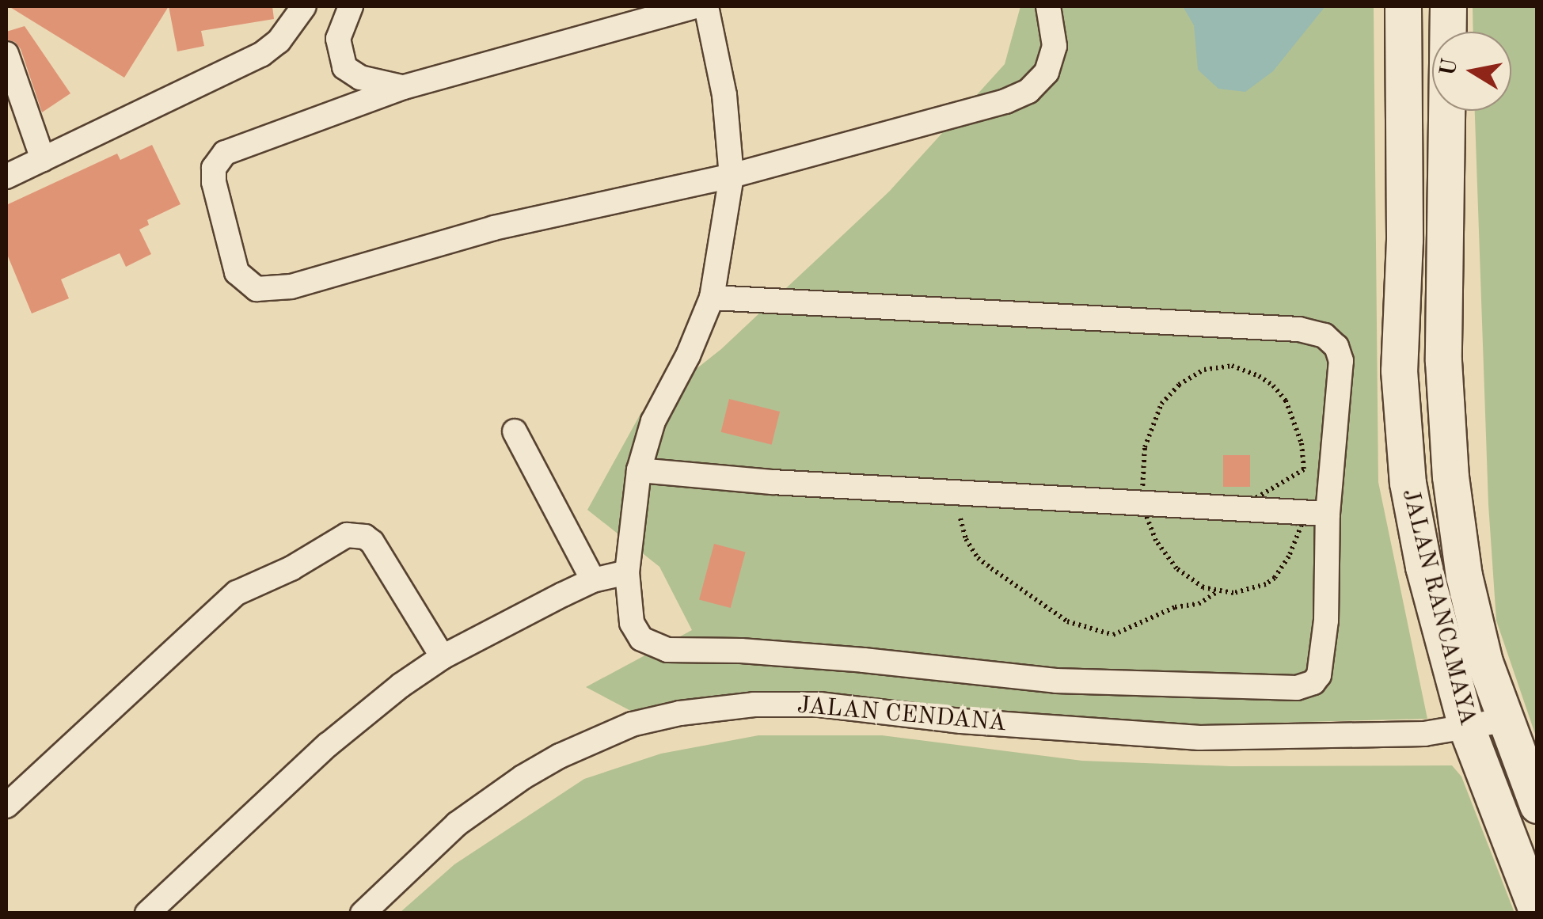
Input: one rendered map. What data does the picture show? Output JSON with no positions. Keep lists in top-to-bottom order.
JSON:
{
  "streets": {
    "street": ["JALAN RANCAMAYA", "JALAN CENDANA"]
  },
  "crossings": [
    ["JALAN RANCAMAYA", "JALAN CENDANA"]
  ],
  "north": "left"
}
